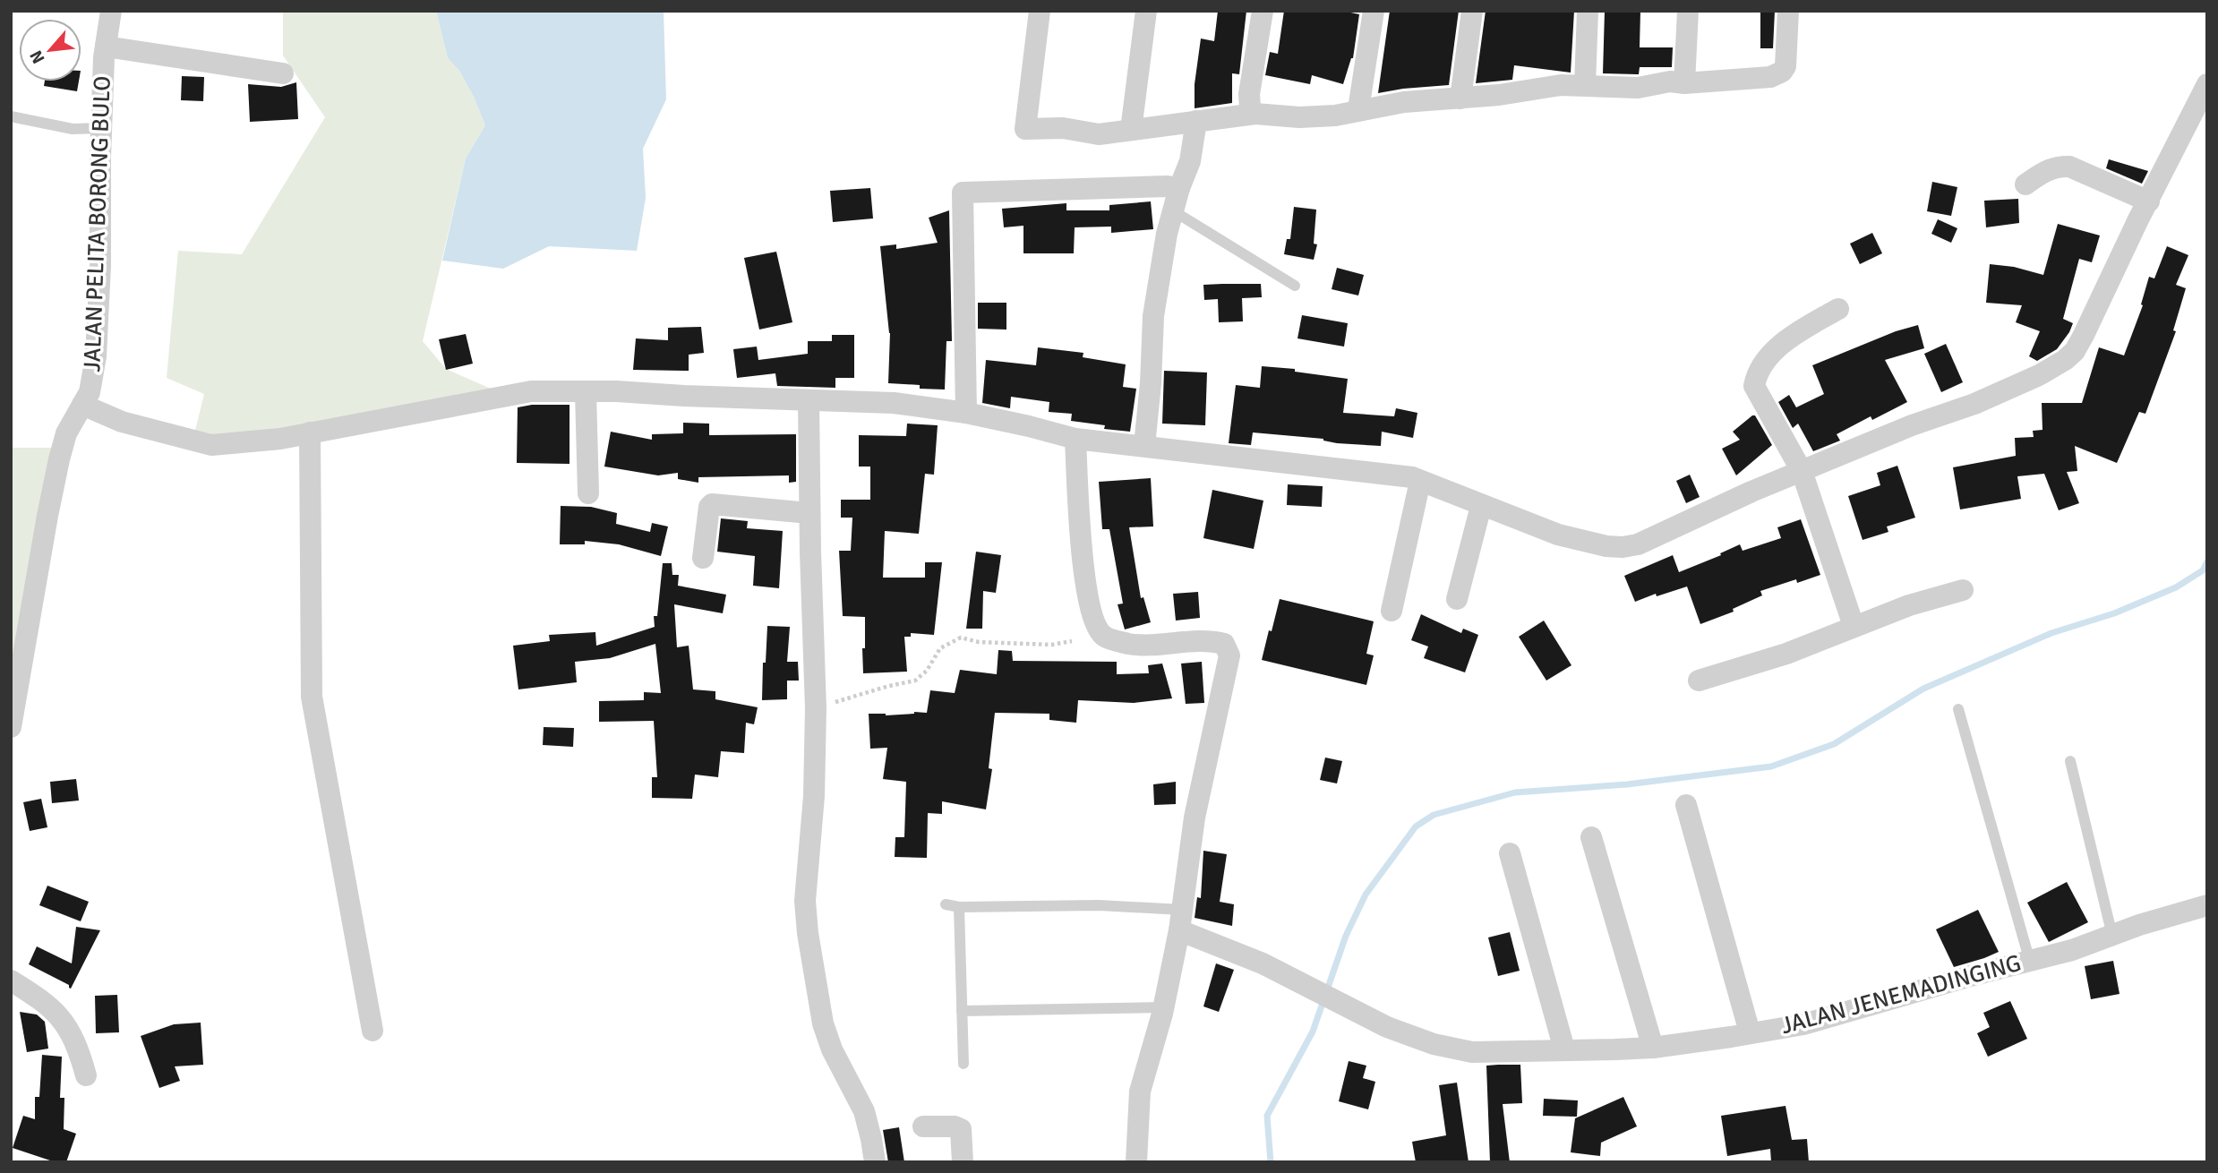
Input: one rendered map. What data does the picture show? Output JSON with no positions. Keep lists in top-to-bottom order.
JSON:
{
  "streets": {
    "street": ["JALAN PELITA BORONG BULO", "JALAN JENEMADINGING"]
  },
  "north": "bottom left"
}
